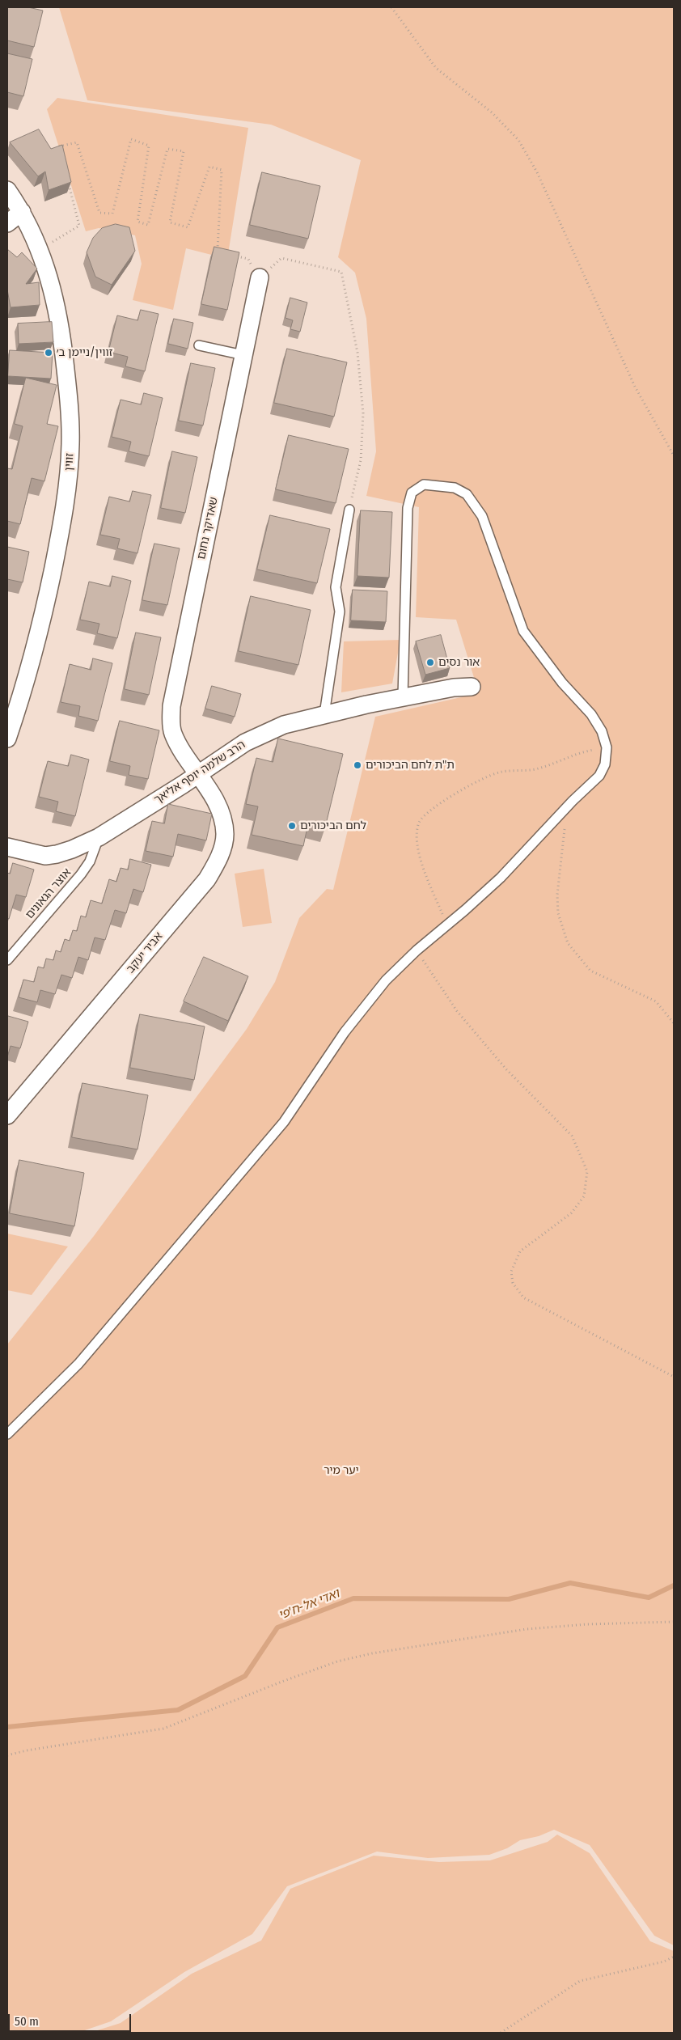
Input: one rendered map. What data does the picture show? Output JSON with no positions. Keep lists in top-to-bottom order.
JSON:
{
  "streets": {
    "street": [
      "זווין",
      "שאדיקר נחום",
      "הרב שלמה יוסף אליאך",
      "אביר יעקב"
    ],
    "lane": ["אוצר הגאונים"]
  },
  "crossings": [
    ["שאדיקר נחום", "הרב שלמה יוסף אליאך"],
    ["שאדיקר נחום", "אביר יעקב"],
    ["הרב שלמה יוסף אליאך", "אוצר הגאונים"],
    ["הרב שלמה יוסף אליאך", "אביר יעקב"]
  ],
  "water": ["ואדי אל-ח'פי"],
  "parks": ["יער מיר"],
  "places": [
    "זווין/ניימן ב׳",
    "אור נסים",
    "ת\"ת לחם הביכורים",
    "לחם הביכורים"
  ],
  "scale_bar": "50 m"
}
